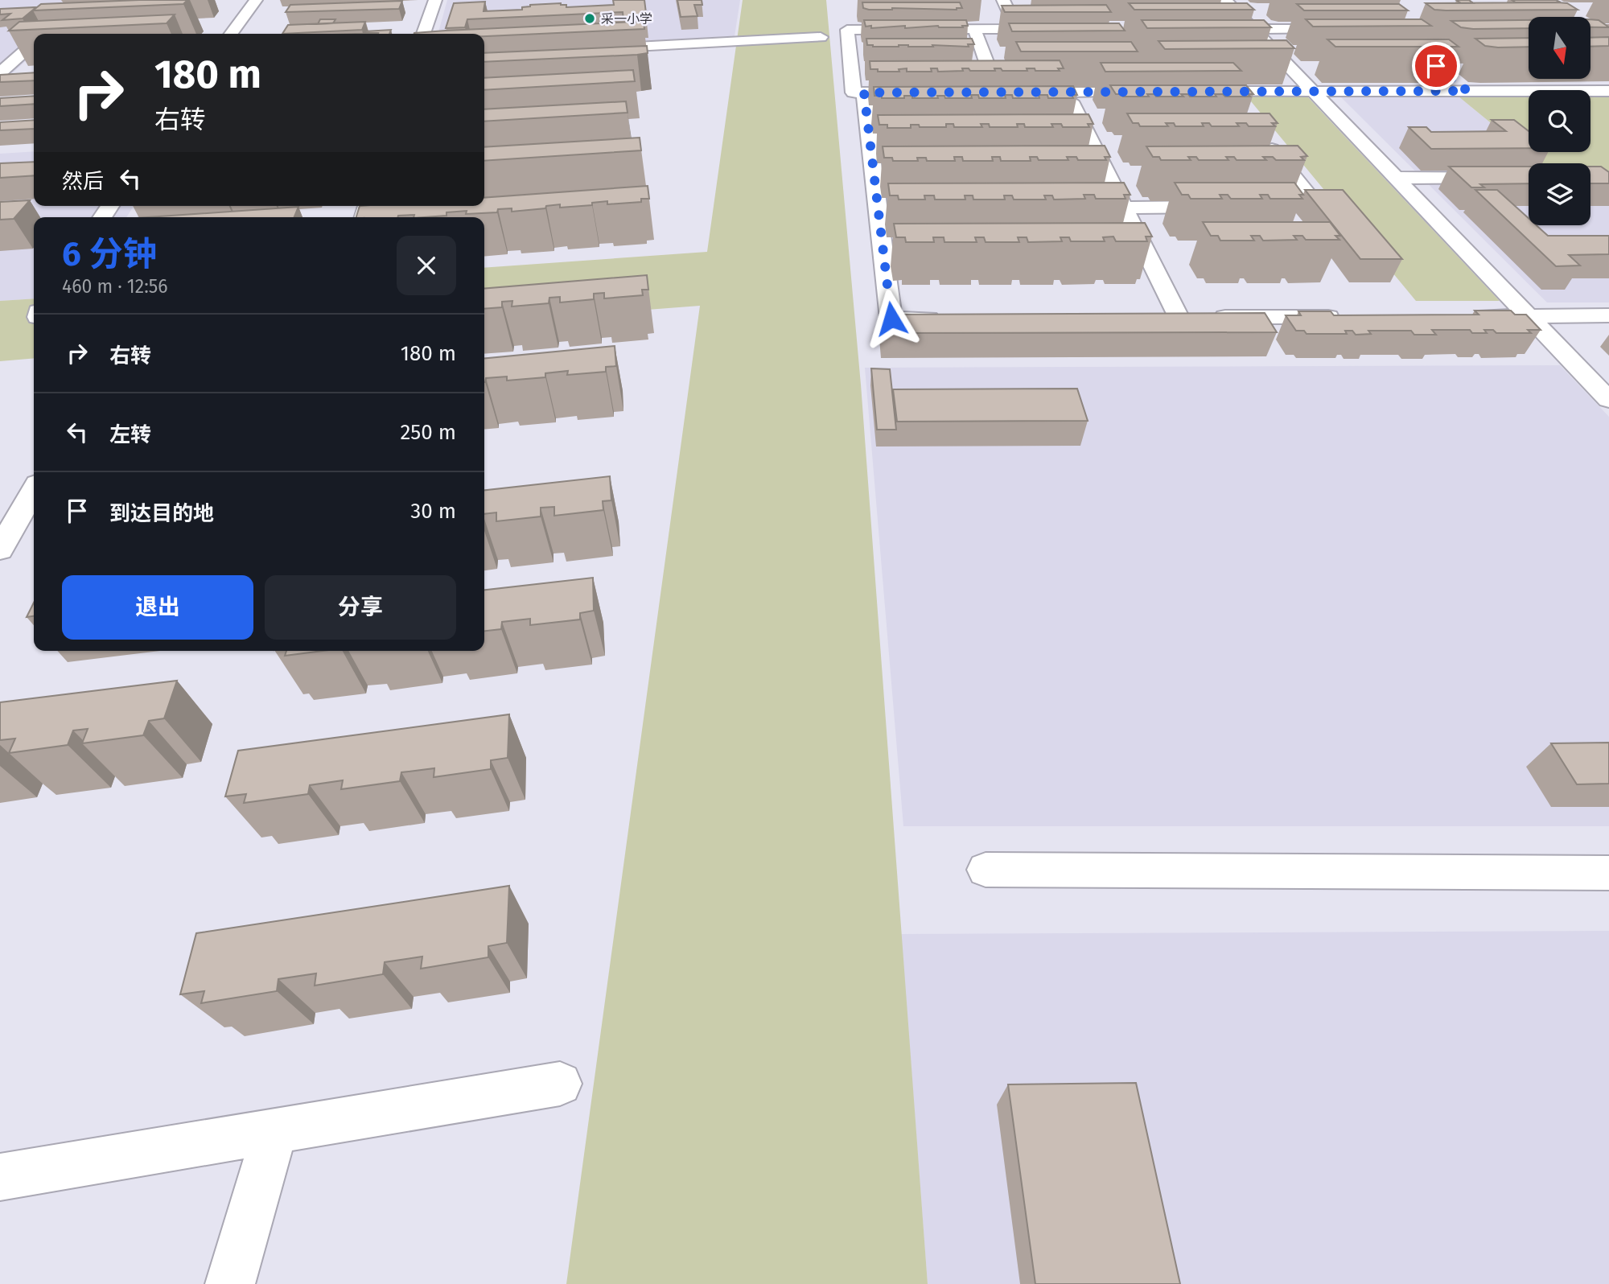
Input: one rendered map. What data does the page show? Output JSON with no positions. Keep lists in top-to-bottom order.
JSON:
{
  "places": ["采一小学"],
  "north": "bottom",
  "page": {
    "turn": ["180 m", "右转"],
    "then": "然后",
    "heading": ["6 分钟", "460 m · 12:56"],
    "list": [
      {
        "name": "右转",
        "value": "180 m"
      },
      {
        "name": "左转",
        "value": "250 m"
      },
      {
        "name": "到达目的地",
        "value": "30 m"
      }
    ],
    "buttons": ["退出", "分享"]
  }
}
